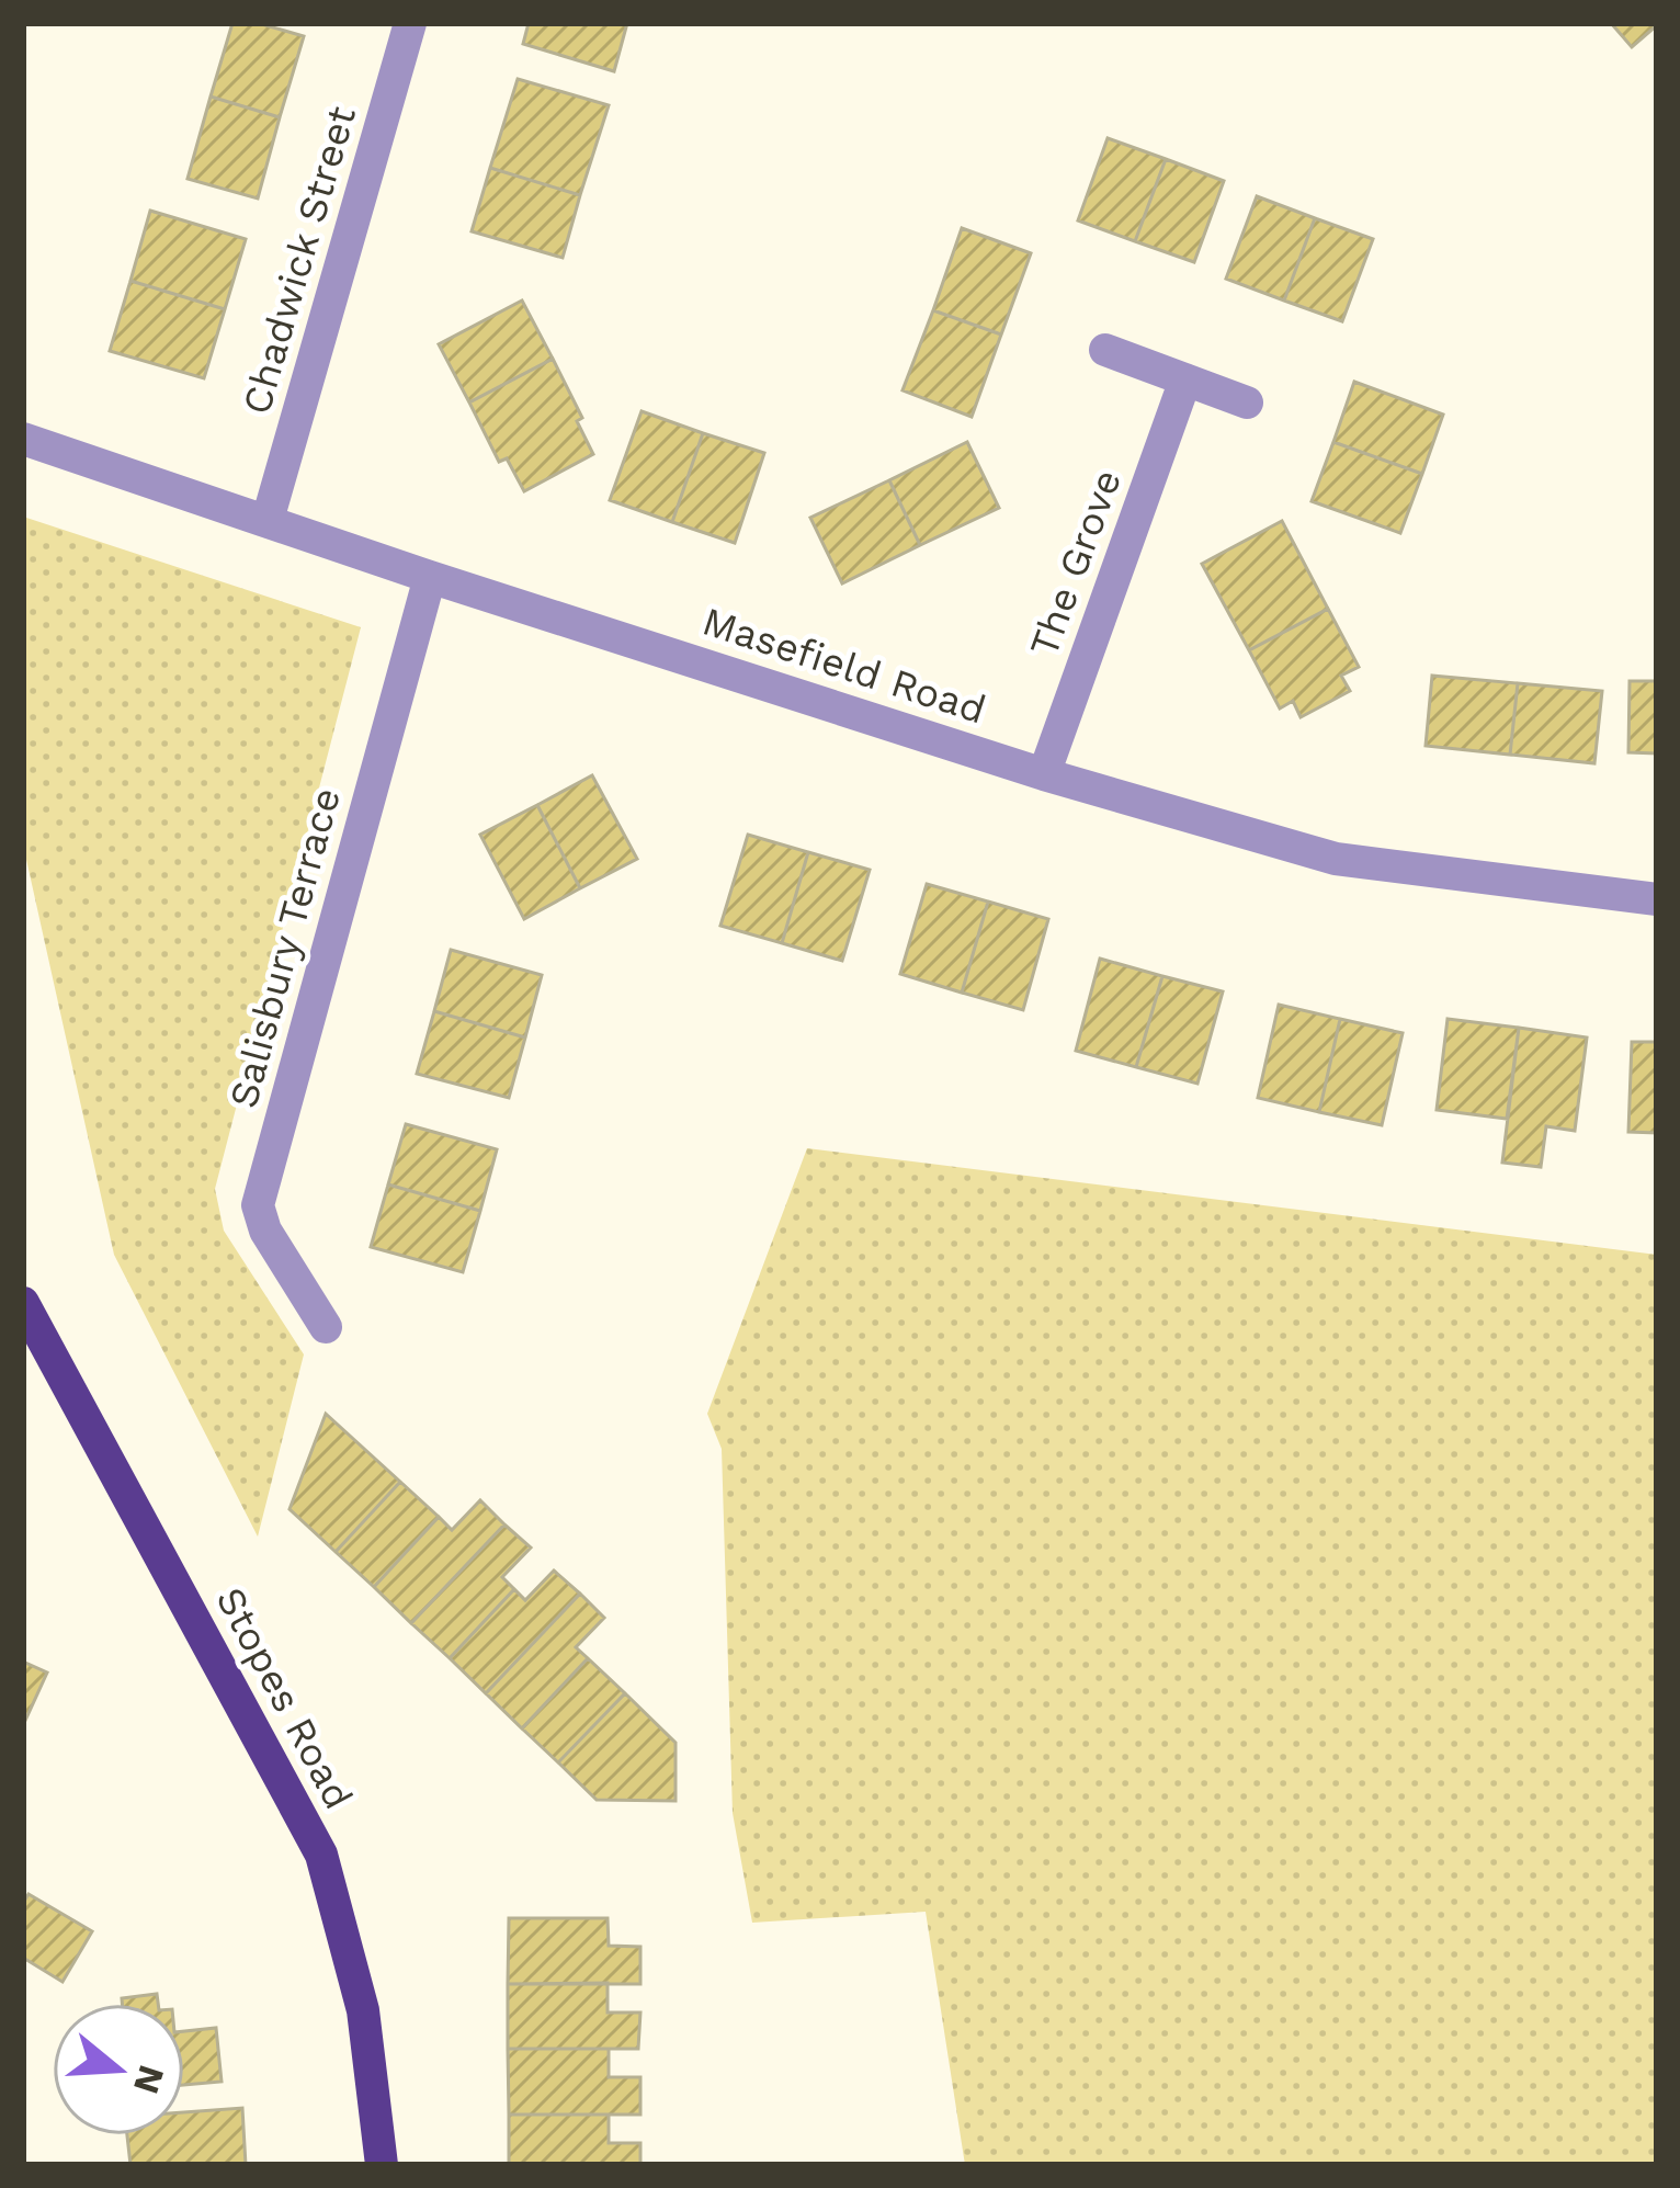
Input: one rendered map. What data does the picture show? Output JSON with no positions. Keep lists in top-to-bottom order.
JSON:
{
  "streets": {
    "main road": ["Stopes Road"],
    "street": [
      "Chadwick Street",
      "The Grove",
      "Masefield Road",
      "Salisbury Terrace"
    ]
  },
  "crossings": [
    ["Chadwick Street", "Masefield Road"],
    ["The Grove", "Masefield Road"],
    ["Masefield Road", "Salisbury Terrace"]
  ],
  "north": "right"
}
